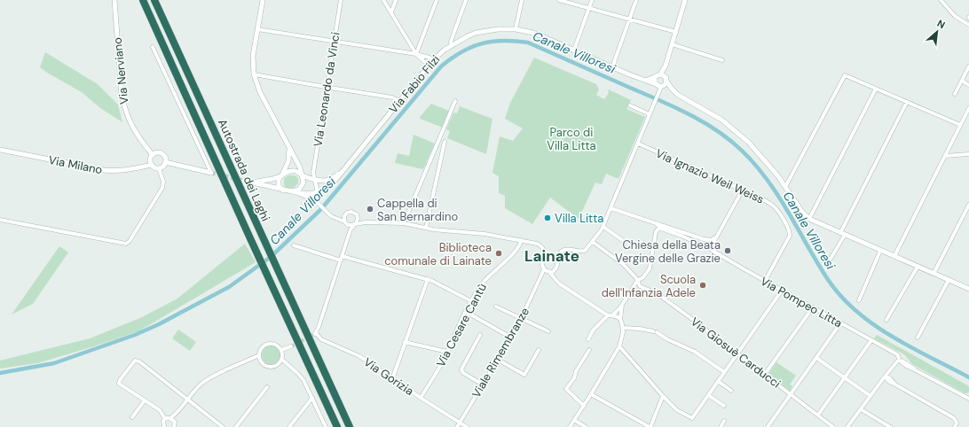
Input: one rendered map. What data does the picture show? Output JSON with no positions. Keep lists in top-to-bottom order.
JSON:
{
  "streets": {
    "highway": ["Autostrada dei Laghi"],
    "street": [
      "Via Nerviano",
      "Via Fabio Filzi",
      "Via Leonardo da Vinci",
      "Via Milano",
      "Via Ignazio Weil Weiss",
      "Via Pompeo Litta",
      "Via Cesare Cantù",
      "Viale Rimembranze",
      "Via Giosuè Carducci",
      "Via Gorizia"
    ]
  },
  "crossings": [
    ["Via Nerviano", "Via Milano"],
    ["Via Fabio Filzi", "Via Leonardo da Vinci"],
    ["Via Ignazio Weil Weiss", "Via Pompeo Litta"],
    ["Via Cesare Cantù", "Via Gorizia"],
    ["Viale Rimembranze", "Via Giosuè Carducci"],
    ["Viale Rimembranze", "Via Gorizia"]
  ],
  "districts": ["Lainate"],
  "water": ["Canale Villoresi"],
  "parks": ["Parco di Villa Litta"],
  "places": [
    "Cappella di San Bernardino",
    "Villa Litta",
    "Chiesa della Beata Vergine delle Grazie",
    "Biblioteca comunale di Lainate",
    "Scuola dell'Infanzia Adele"
  ],
  "north": "top right"
}
